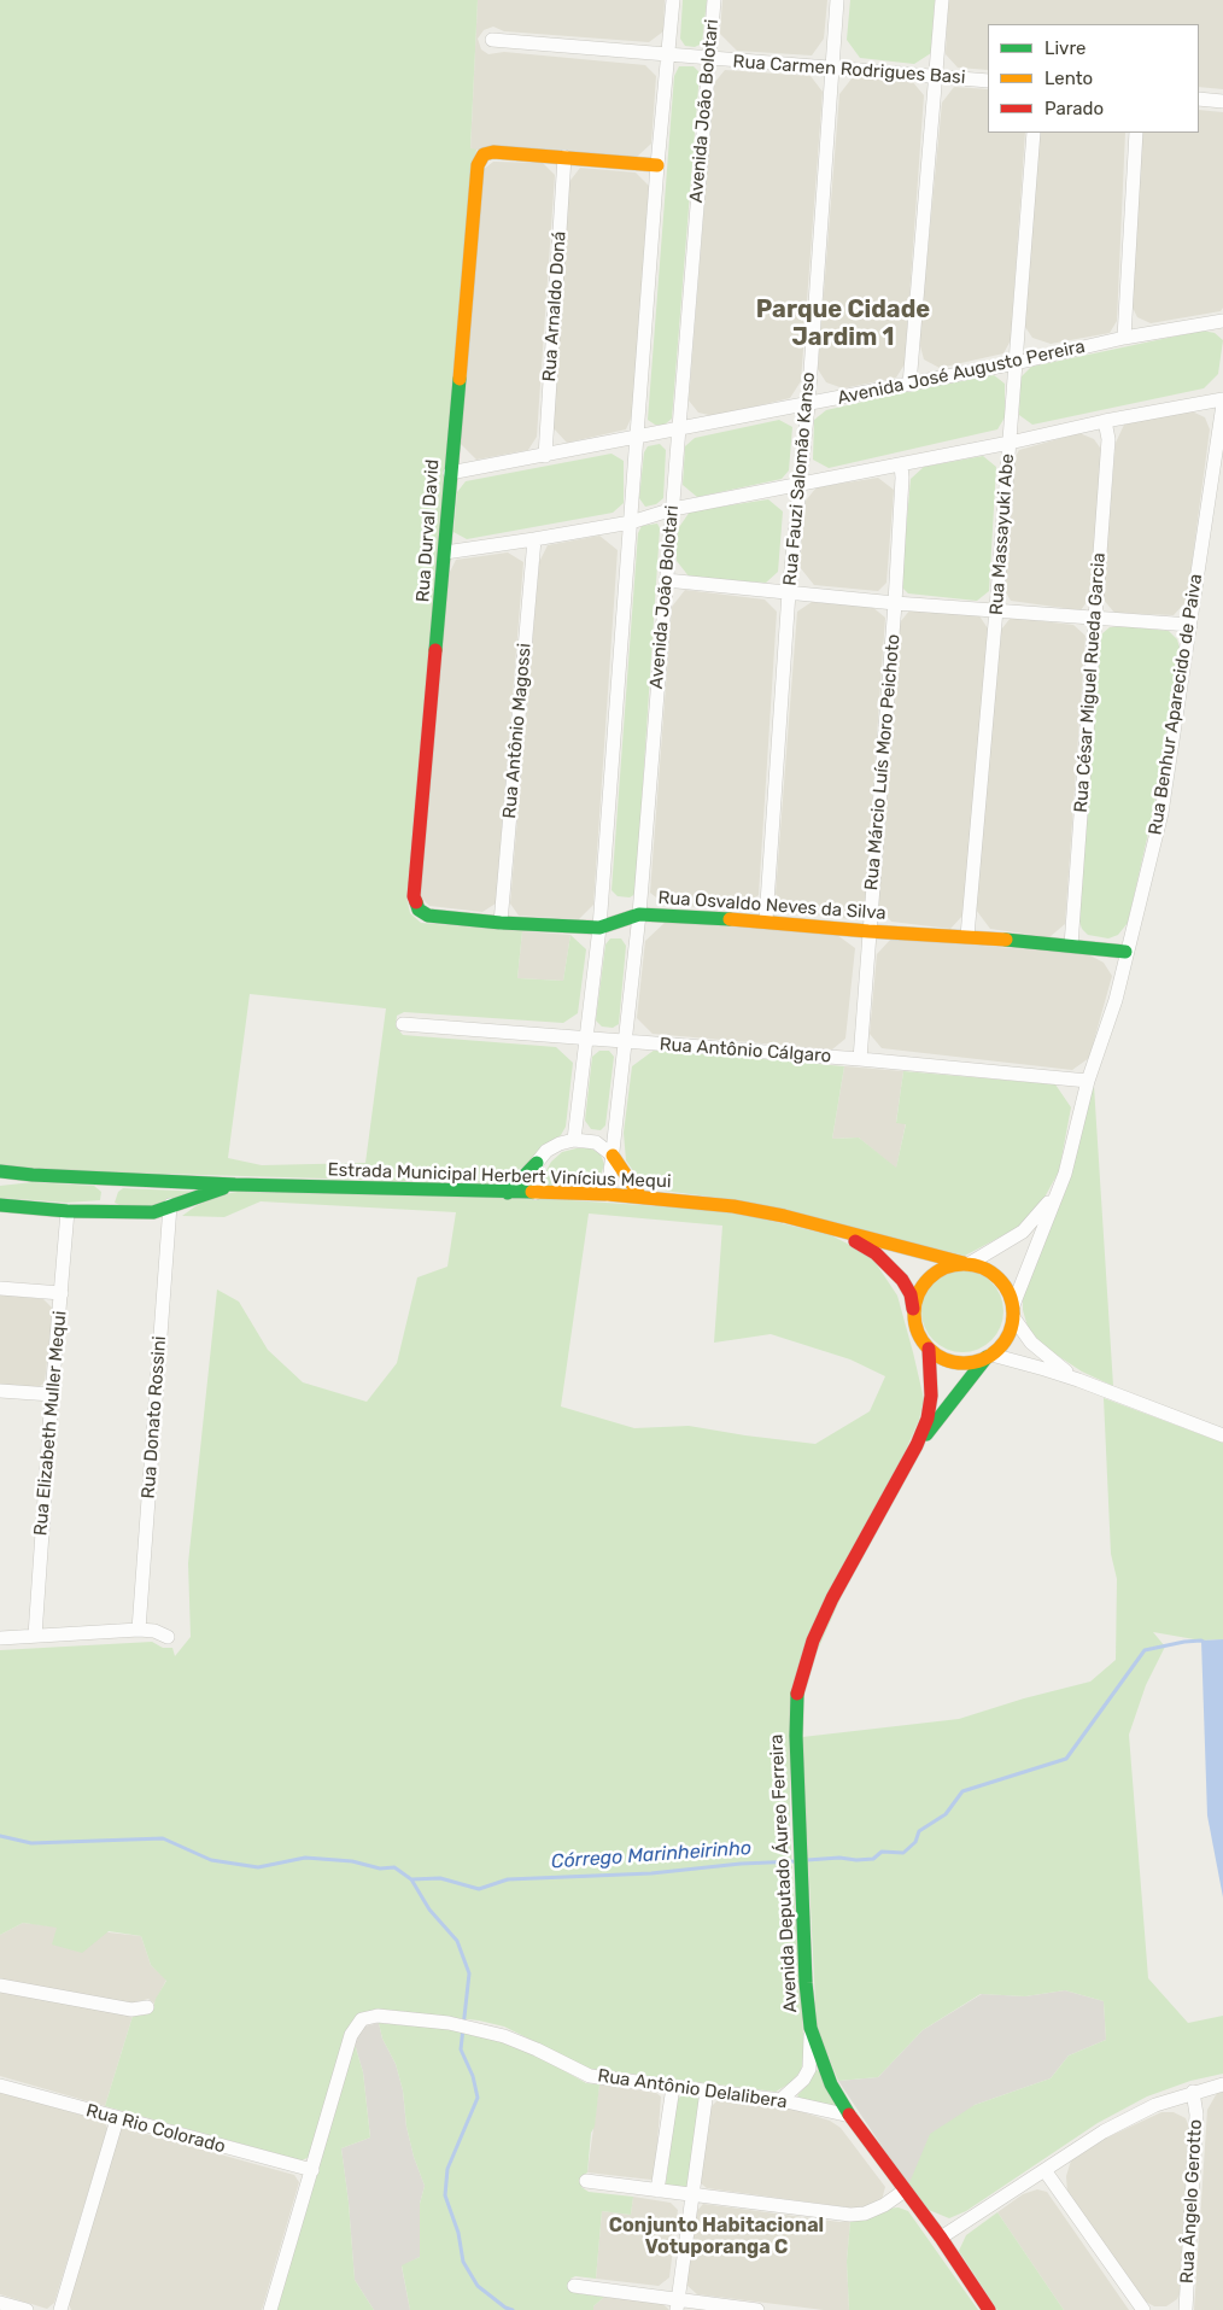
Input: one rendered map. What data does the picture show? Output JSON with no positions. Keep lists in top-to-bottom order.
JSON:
{
  "streets": {
    "main road": [
      "Rua Durval David",
      "Rua Osvaldo Neves da Silva",
      "Estrada Municipal Herbert Vinícius Mequi",
      "Avenida Deputado Áureo Ferreira"
    ],
    "street": [
      "Rua Carmen Rodrigues Basi",
      "Avenida João Bolotari",
      "Rua Arnaldo Doná",
      "Avenida José Augusto Pereira",
      "Rua Fauzi Salomão Kanso",
      "Rua Massayuki Abe",
      "Rua César Miguel Rueda Garcia",
      "Rua Benhur Aparecido de Paiva",
      "Rua Antônio Magossi",
      "Rua Márcio Luís Moro Peichoto",
      "Rua Antônio Cálgaro",
      "Rua Donato Rossini",
      "Rua Elizabeth Muller Mequi",
      "Rua Antônio Delalibera",
      "Rua Rio Colorado",
      "Rua Ângelo Gerotto"
    ]
  },
  "crossings": [
    ["Rua Carmen Rodrigues Basi", "Avenida João Bolotari"],
    ["Rua Carmen Rodrigues Basi", "Rua Fauzi Salomão Kanso"],
    ["Avenida João Bolotari", "Avenida José Augusto Pereira"],
    ["Avenida João Bolotari", "Rua Osvaldo Neves da Silva"],
    ["Avenida João Bolotari", "Rua Antônio Cálgaro"],
    ["Avenida João Bolotari", "Estrada Municipal Herbert Vinícius Mequi"],
    ["Rua Arnaldo Doná", "Avenida José Augusto Pereira"],
    ["Rua Arnaldo Doná", "Rua Durval David"],
    ["Avenida José Augusto Pereira", "Rua Fauzi Salomão Kanso"],
    ["Avenida José Augusto Pereira", "Rua Durval David"],
    ["Avenida José Augusto Pereira", "Rua Massayuki Abe"],
    ["Rua Fauzi Salomão Kanso", "Rua Osvaldo Neves da Silva"],
    ["Rua Durval David", "Rua Osvaldo Neves da Silva"],
    ["Rua Massayuki Abe", "Rua Osvaldo Neves da Silva"],
    ["Rua César Miguel Rueda Garcia", "Rua Osvaldo Neves da Silva"],
    ["Rua Benhur Aparecido de Paiva", "Rua Osvaldo Neves da Silva"],
    ["Rua Benhur Aparecido de Paiva", "Rua Antônio Cálgaro"],
    ["Rua Benhur Aparecido de Paiva", "Estrada Municipal Herbert Vinícius Mequi"],
    ["Rua Benhur Aparecido de Paiva", "Avenida Deputado Áureo Ferreira"],
    ["Rua Antônio Magossi", "Rua Osvaldo Neves da Silva"],
    ["Rua Márcio Luís Moro Peichoto", "Rua Osvaldo Neves da Silva"],
    ["Rua Márcio Luís Moro Peichoto", "Rua Antônio Cálgaro"],
    ["Estrada Municipal Herbert Vinícius Mequi", "Rua Donato Rossini"],
    ["Estrada Municipal Herbert Vinícius Mequi", "Rua Elizabeth Muller Mequi"],
    ["Estrada Municipal Herbert Vinícius Mequi", "Avenida Deputado Áureo Ferreira"],
    ["Avenida Deputado Áureo Ferreira", "Rua Antônio Delalibera"],
    ["Rua Antônio Delalibera", "Rua Rio Colorado"]
  ],
  "districts": ["Parque Cidade Jardim 1", "Conjunto Habitacional Votuporanga C"],
  "water": ["Córrego Marinheirinho"],
  "legend": ["Livre", "Lento", "Parado"]
}
